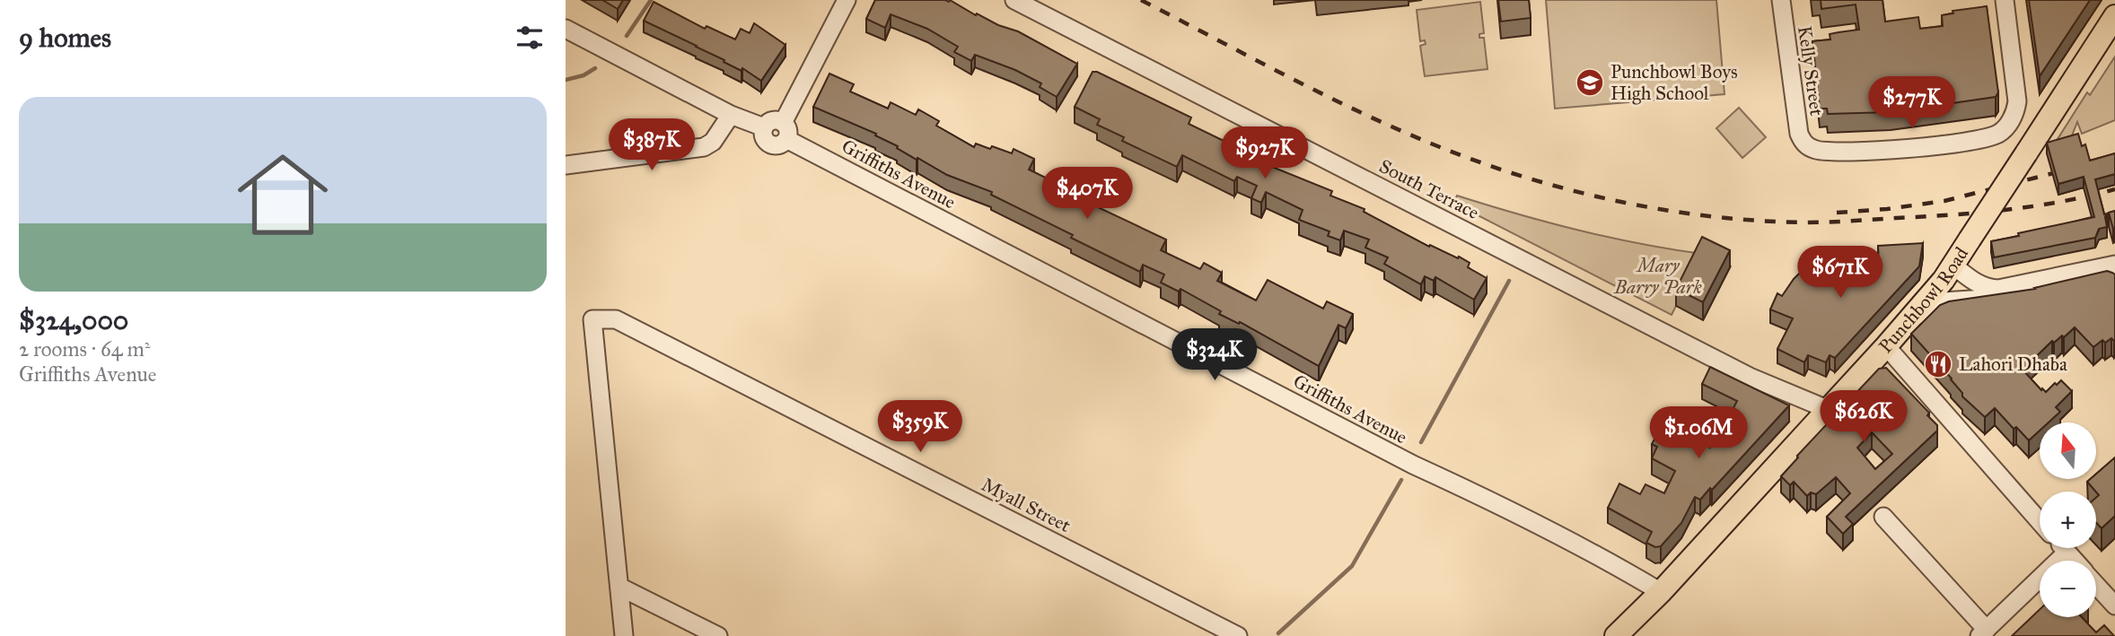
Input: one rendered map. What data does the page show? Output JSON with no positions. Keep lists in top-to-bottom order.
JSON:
{
  "streets": {
    "main road": ["Punchbowl Road"],
    "street": [
      "Kelly Street",
      "Griffiths Avenue",
      "South Terrace",
      "Myall Street"
    ]
  },
  "crossings": [
    ["Griffiths Avenue", "Punchbowl Road"],
    ["South Terrace", "Punchbowl Road"]
  ],
  "parks": ["Mary Barry Park"],
  "places": {
    "school or university": ["Punchbowl Boys High School"],
    "restaurant": ["Lahori Dhaba"]
  },
  "north": "top",
  "page": {
    "heading": "9 homes",
    "list": [
      {
        "name": "$324,000",
        "note": "2 rooms · 64 m² · Griffiths Avenue"
      }
    ],
    "price": [
      "$277K",
      "$387K",
      "$927K",
      "$407K",
      "$671K",
      "$324K",
      "$626K",
      "$359K",
      "$1.06M"
    ],
    "map_buttons": ["+", "−"]
  }
}
